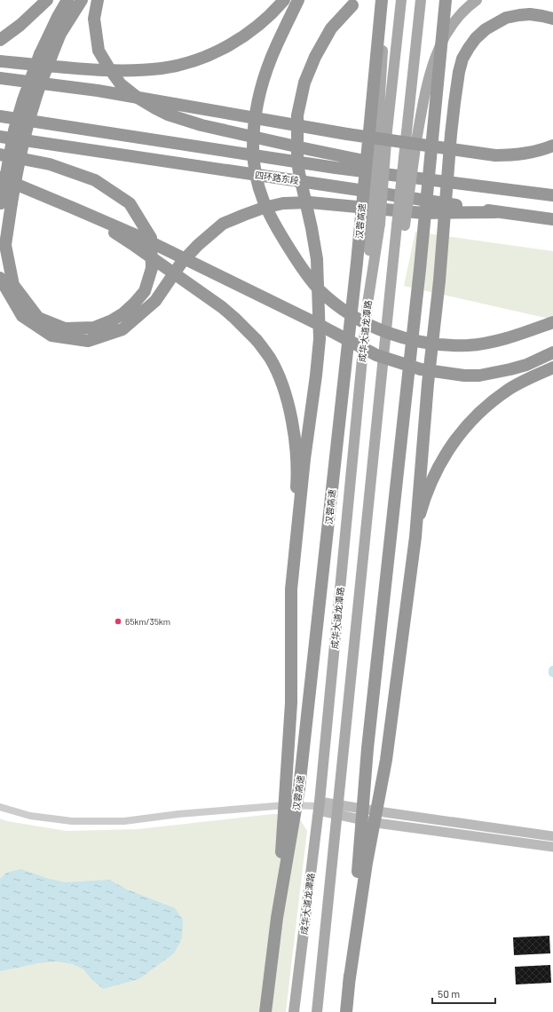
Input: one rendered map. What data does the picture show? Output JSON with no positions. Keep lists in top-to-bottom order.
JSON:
{
  "streets": {
    "highway": ["四环路东段", "汉蓉高速"],
    "main road": ["成华大道龙潭路"]
  },
  "places": ["65km/35km"],
  "scale_bar": "50 m"
}
